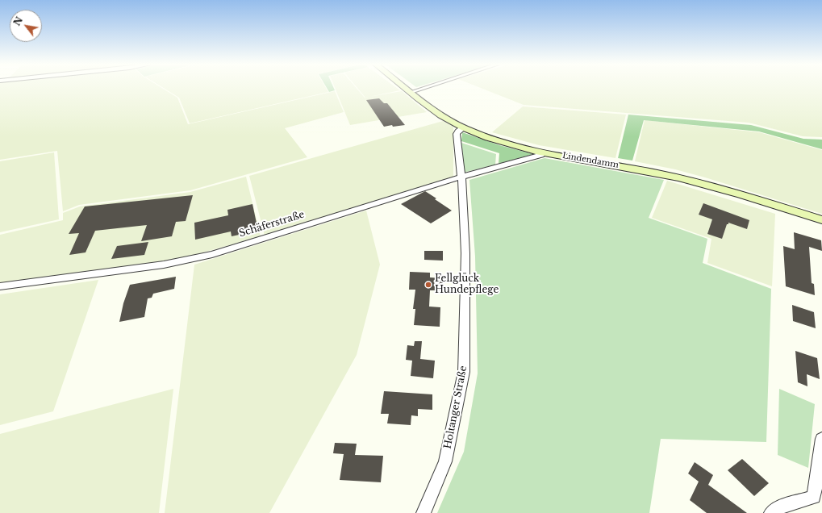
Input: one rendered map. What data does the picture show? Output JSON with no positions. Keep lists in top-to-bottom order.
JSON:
{
  "streets": {
    "street": ["Lindendamm", "Schäferstraße", "Holtanger Straße"]
  },
  "crossings": [
    ["Lindendamm", "Schäferstraße"],
    ["Lindendamm", "Holtanger Straße"],
    ["Schäferstraße", "Holtanger Straße"]
  ],
  "places": ["Fellglück Hundepflege"],
  "north": "top left"
}
